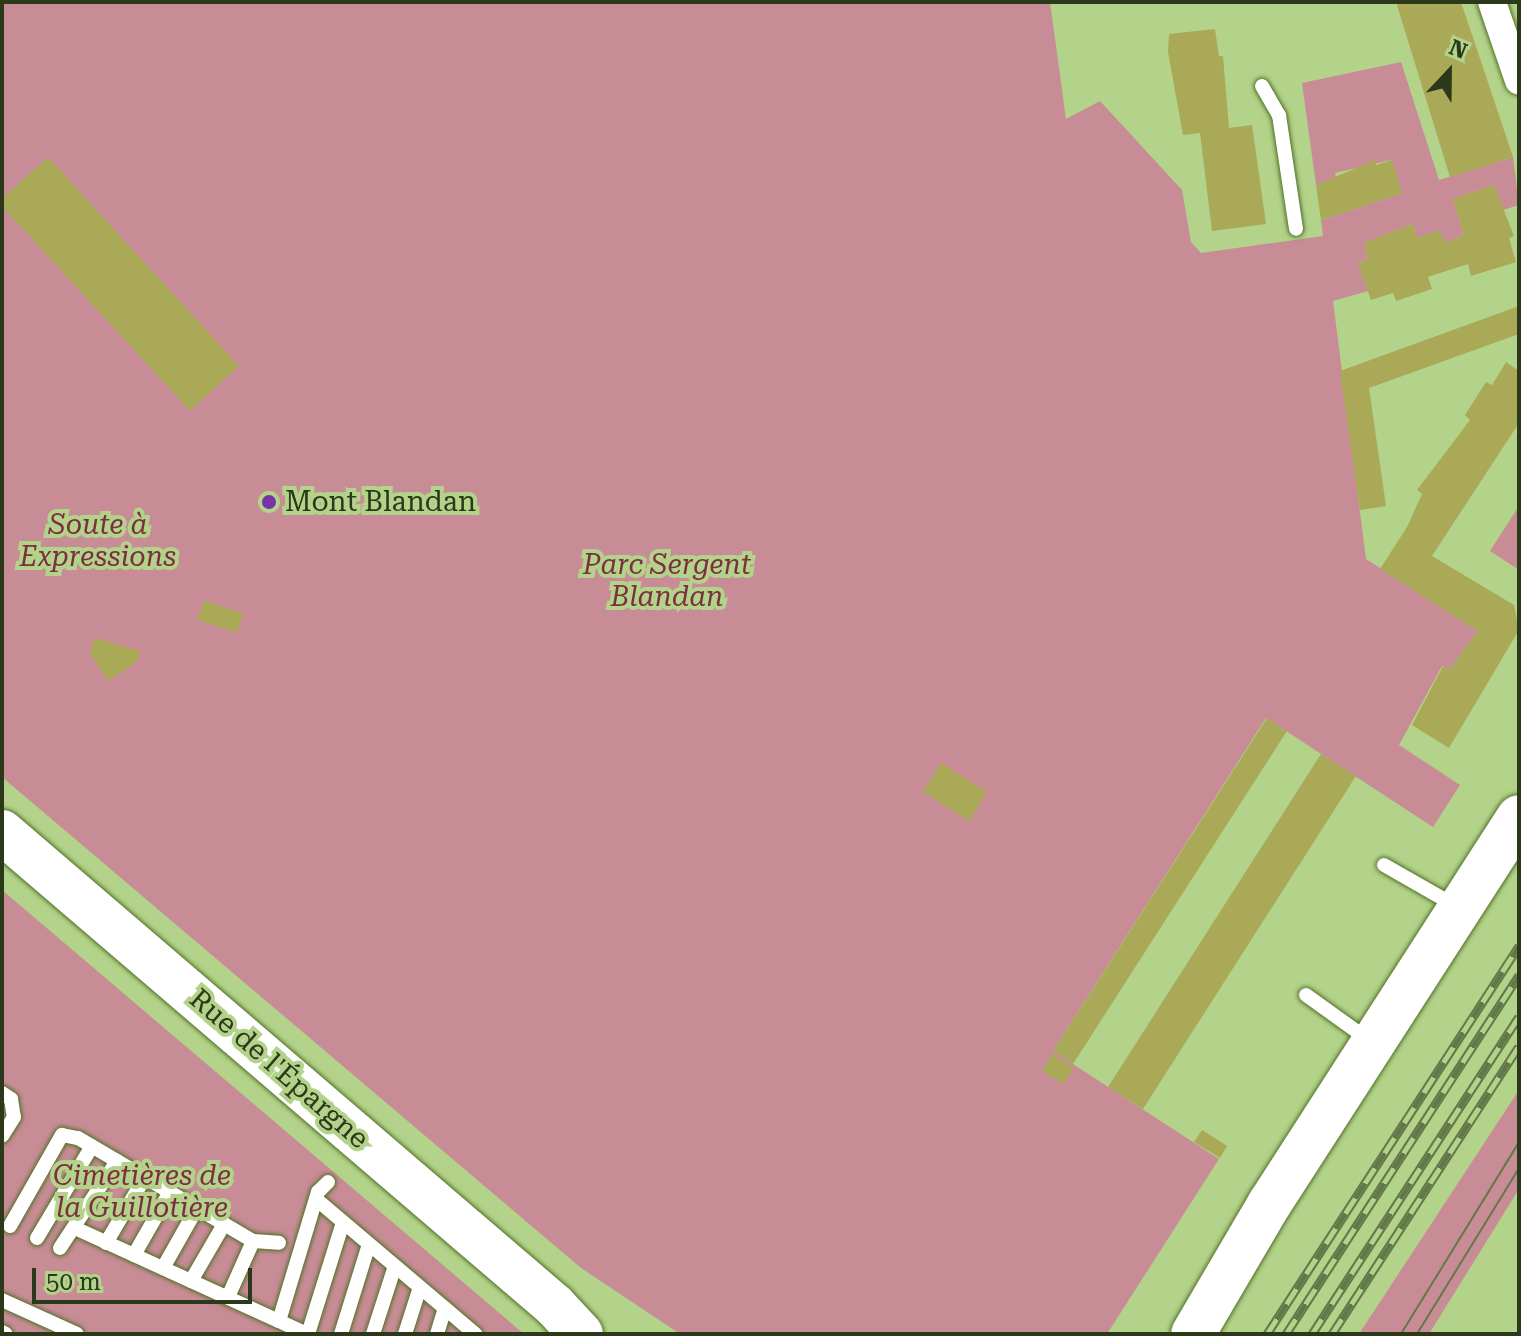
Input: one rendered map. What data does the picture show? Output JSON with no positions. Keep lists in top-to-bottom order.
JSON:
{
  "streets": {
    "main road": ["Rue de l'Épargne"]
  },
  "parks": ["Soute à Expressions", "Parc Sergent Blandan", "Cimetières de la Guillotière"],
  "places": ["Mont Blandan"],
  "scale_bar": "50 m",
  "north": "top"
}
